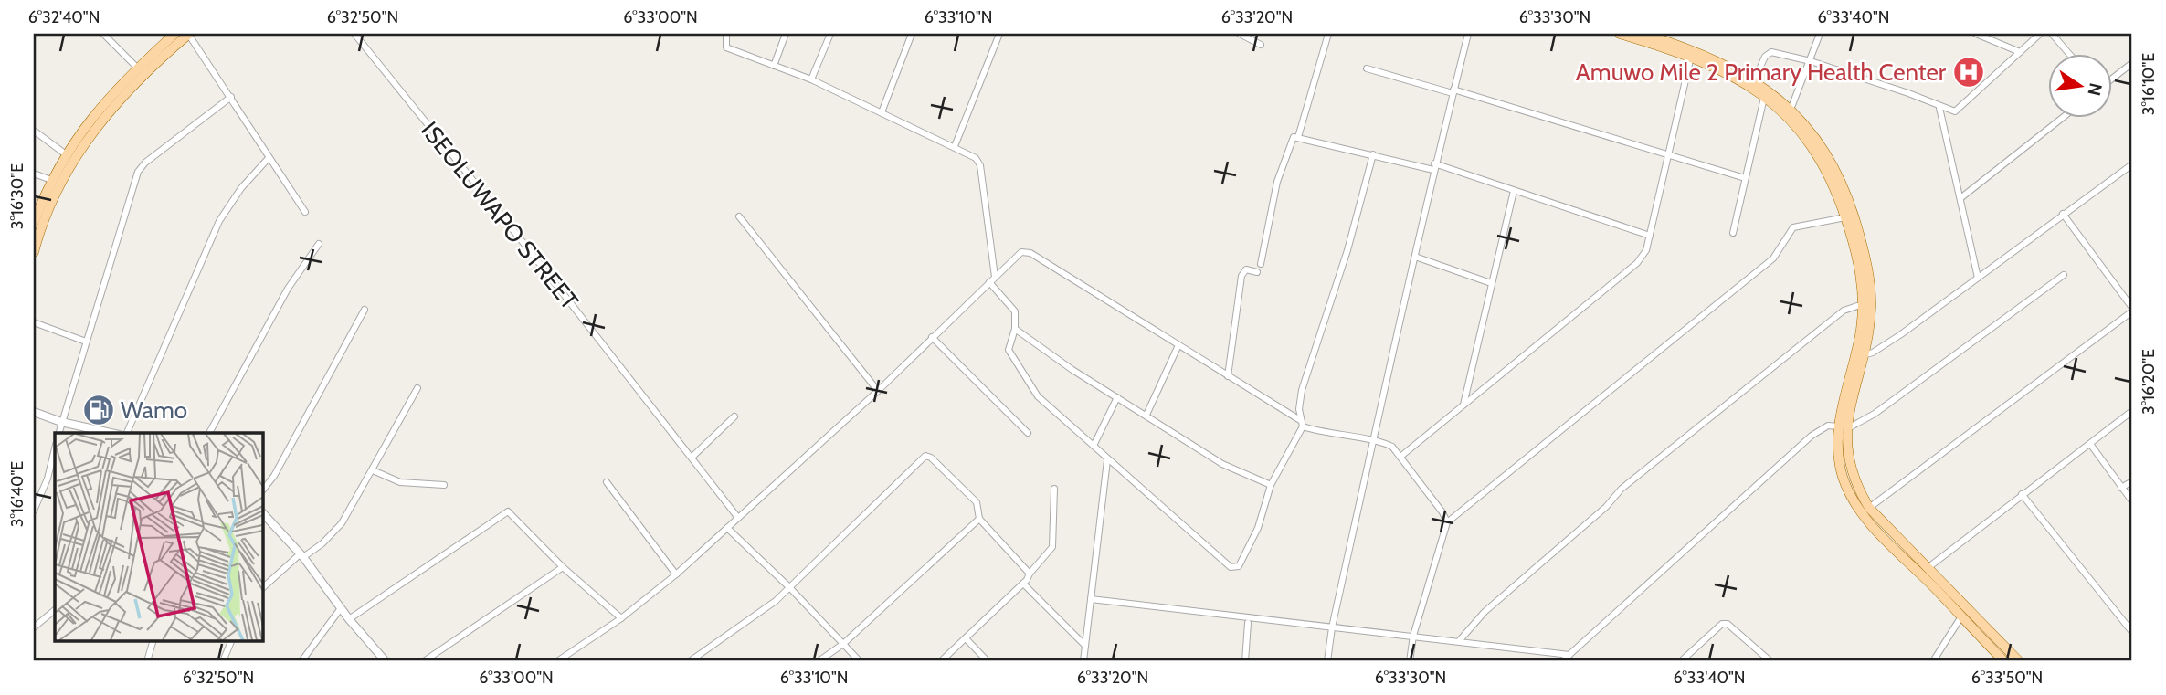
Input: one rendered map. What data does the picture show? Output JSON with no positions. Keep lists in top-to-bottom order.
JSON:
{
  "streets": {
    "street": ["ISEOLUWAPO STREET"]
  },
  "places": {
    "hospital": ["Amuwo Mile 2 Primary Health Center"],
    "fuel station": ["Wamo"]
  },
  "north": "right",
  "coordinates": [
    "6°32'40\"N",
    "6°32'50\"N",
    "6°33'00\"N",
    "6°33'10\"N",
    "6°33'20\"N",
    "6°33'30\"N",
    "6°33'40\"N",
    "3°16'10\"E",
    "3°16'30\"E",
    "3°16'20\"E",
    "3°16'40\"E",
    "6°33'50\"N"
  ]
}
